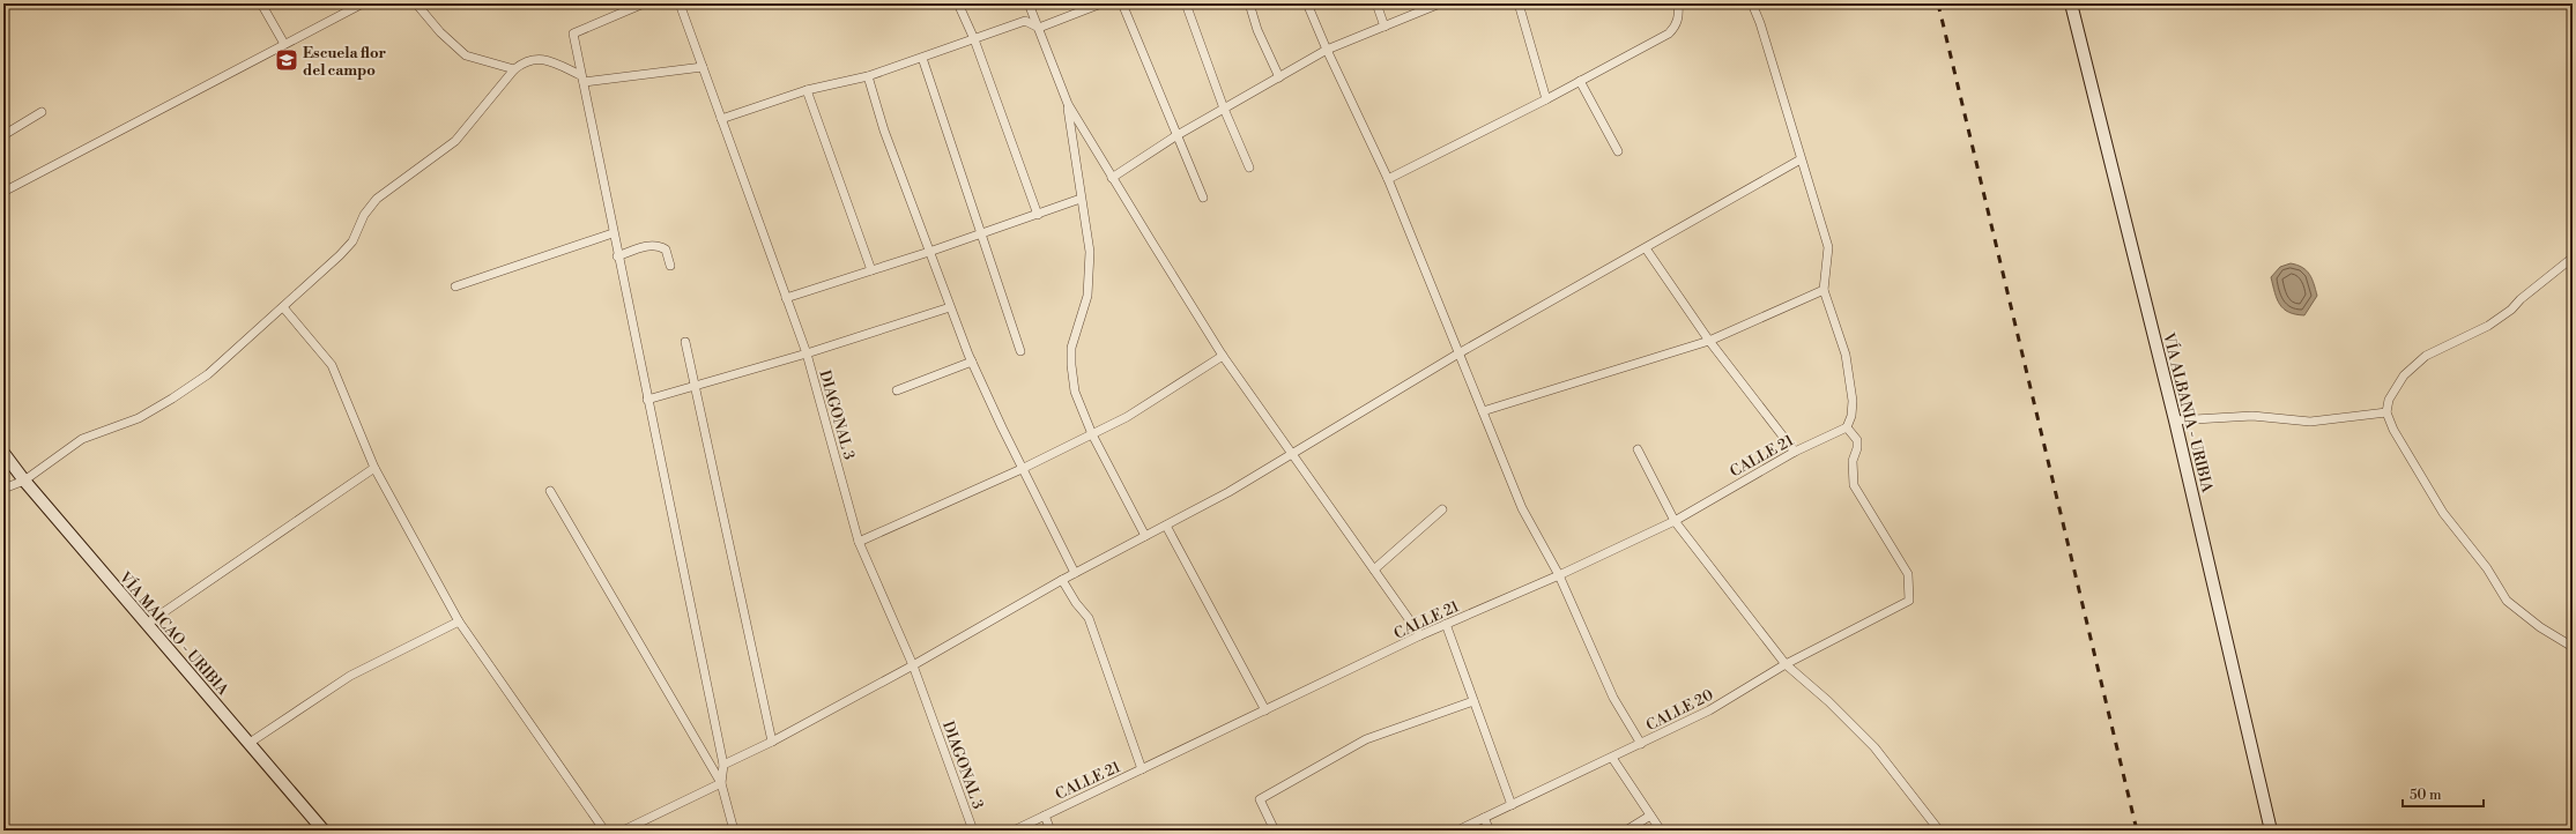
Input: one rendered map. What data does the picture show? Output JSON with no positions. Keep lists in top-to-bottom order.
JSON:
{
  "streets": {
    "main road": ["VÍA ALBANIA - URIBIA", "VÍA MAICAO - URIBIA"],
    "street": ["DIAGONAL 3", "CALLE 21", "CALLE 20"]
  },
  "crossings": [
    ["CALLE 21", "CALLE 20"]
  ],
  "places": {
    "school or university": ["Escuela flor del campo"]
  },
  "scale_bar": "50 m"
}
